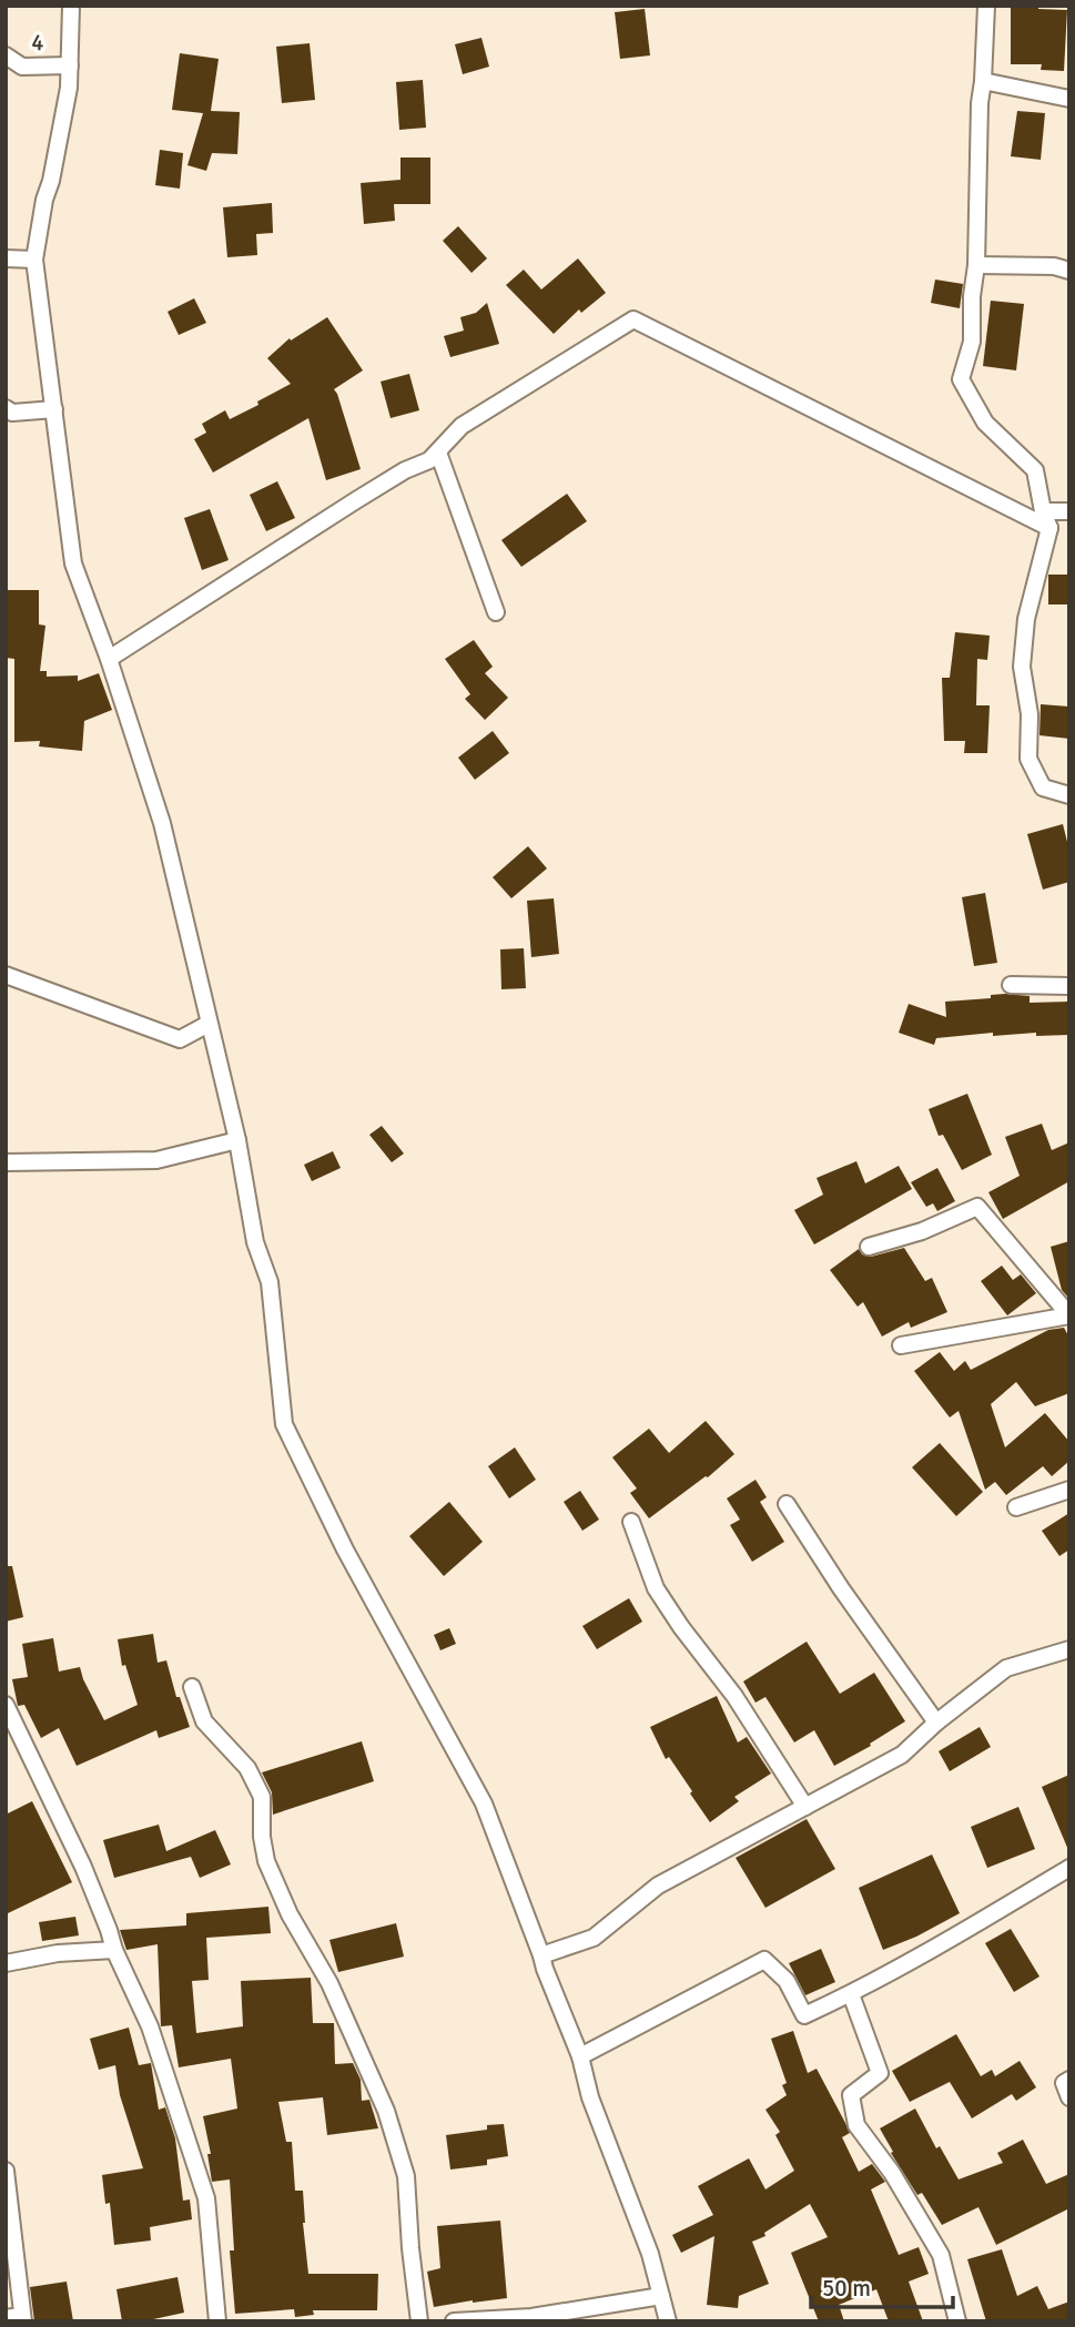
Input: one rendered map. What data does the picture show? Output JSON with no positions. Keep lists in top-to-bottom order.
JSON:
{
  "streets": {
    "street": ["4"]
  },
  "scale_bar": "50 m"
}
